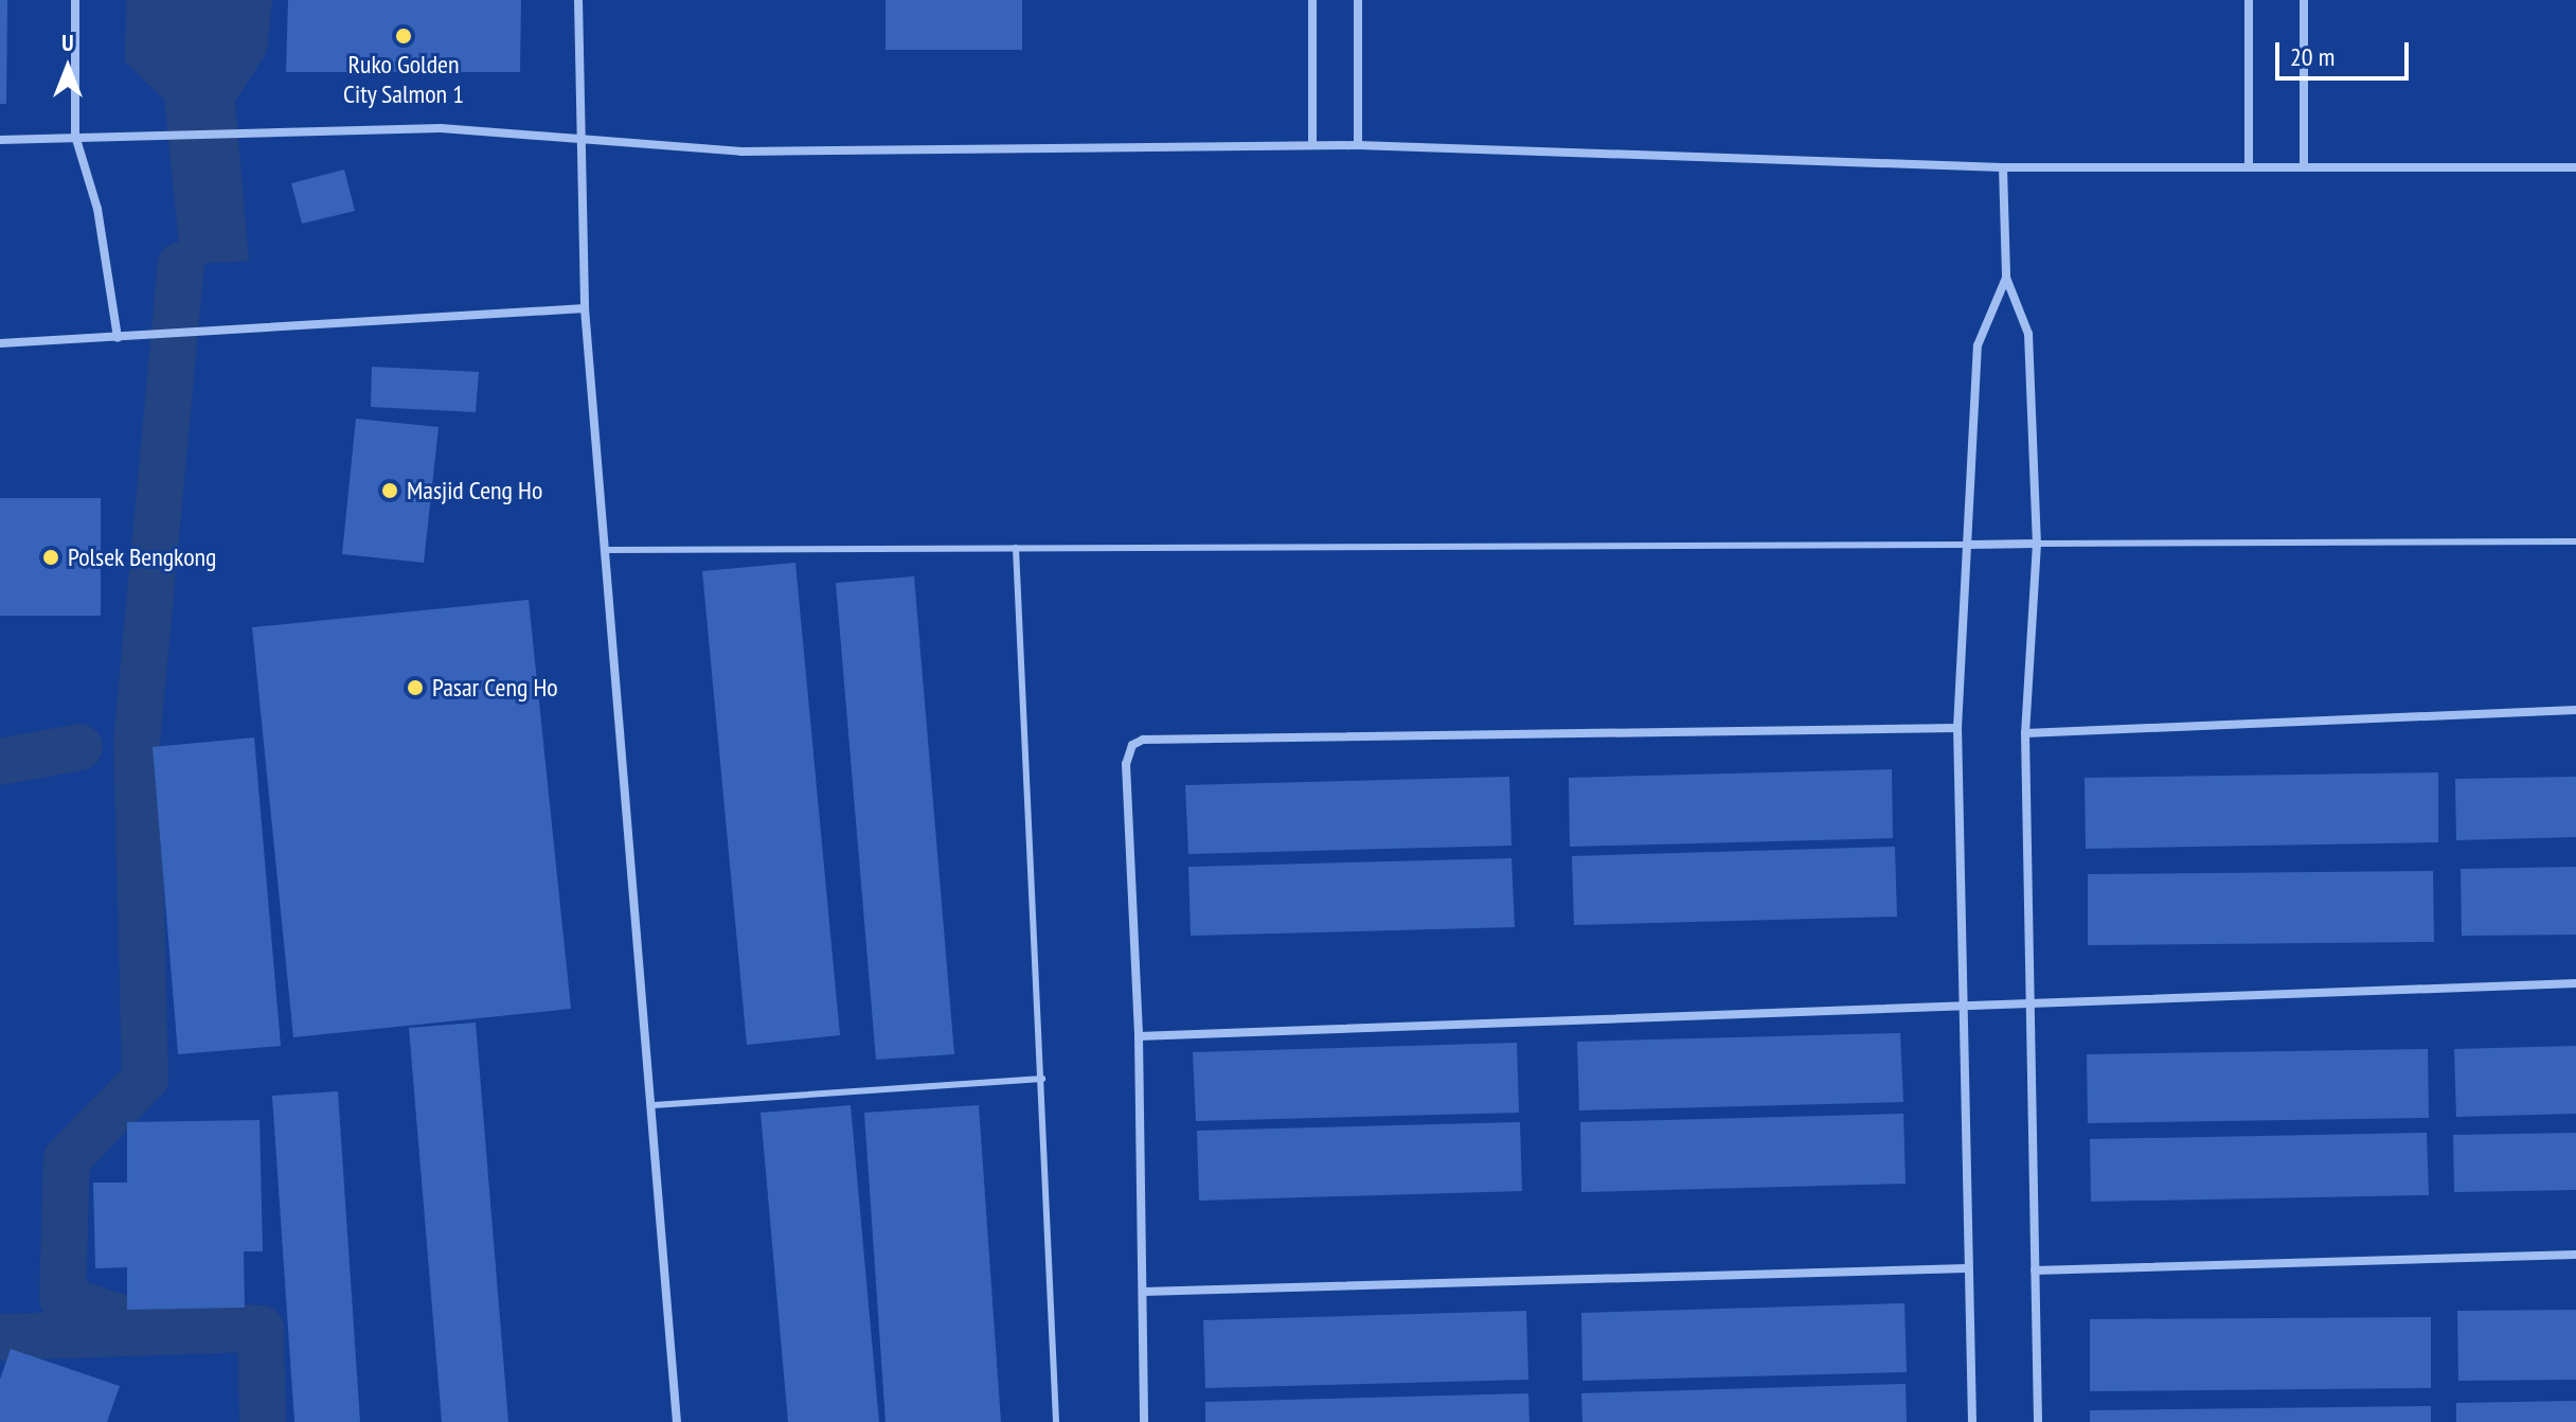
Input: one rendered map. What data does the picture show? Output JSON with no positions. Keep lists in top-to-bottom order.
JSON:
{
  "places": [
    "Ruko Golden City Salmon 1",
    "Masjid Ceng Ho",
    "Polsek Bengkong",
    "Pasar Ceng Ho"
  ],
  "scale_bar": "20 m",
  "north": "top"
}
